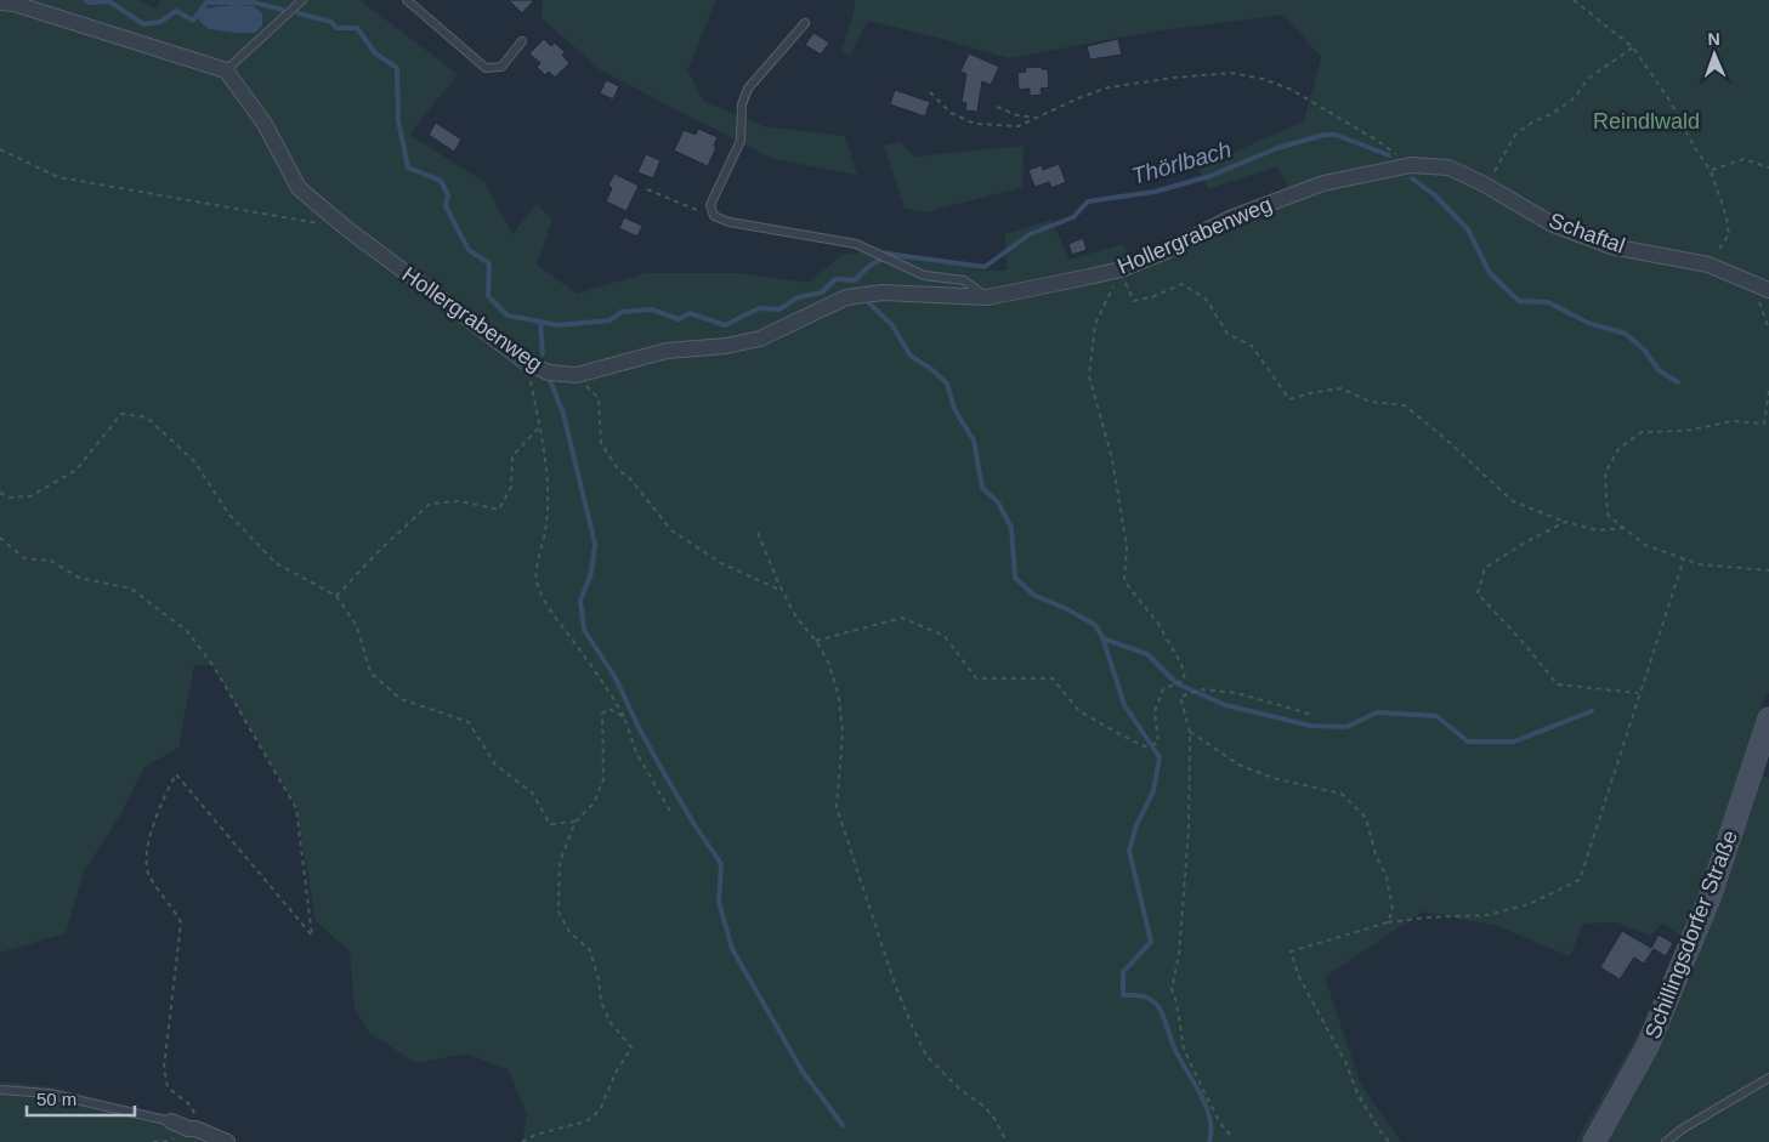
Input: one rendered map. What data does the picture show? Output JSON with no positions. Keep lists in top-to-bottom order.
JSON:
{
  "streets": {
    "main road": ["Schillingsdorfer Straße"],
    "street": ["Schaftal", "Hollergrabenweg"]
  },
  "crossings": [
    ["Schaftal", "Hollergrabenweg"]
  ],
  "water": ["Thörlbach"],
  "parks": ["Reindlwald"],
  "scale_bar": "50 m",
  "north": "top"
}
